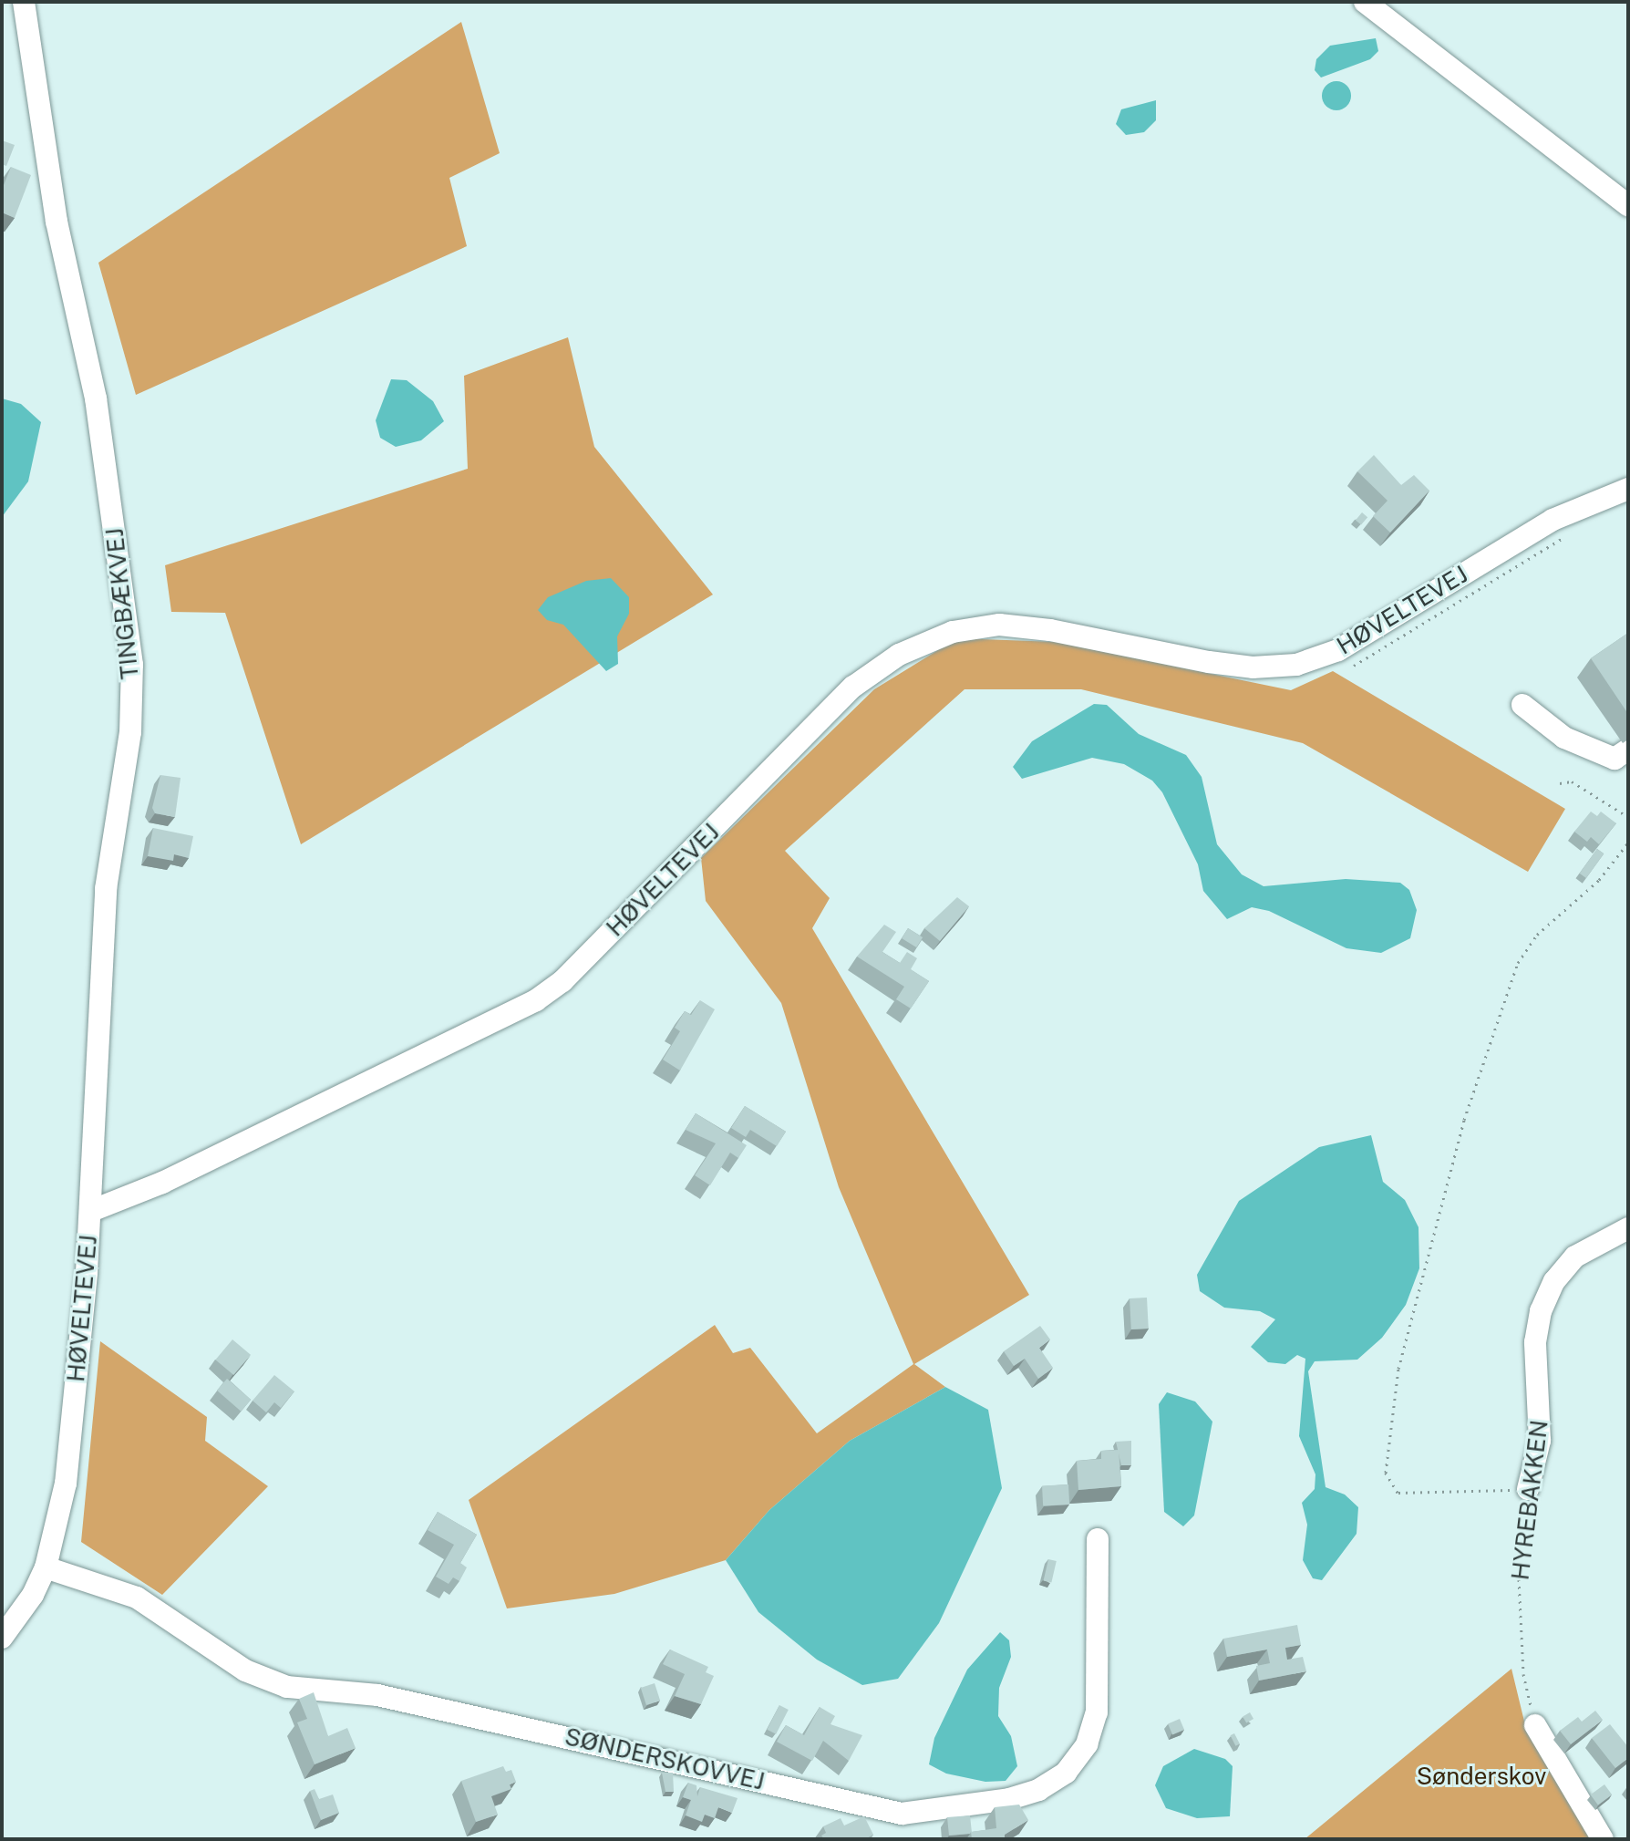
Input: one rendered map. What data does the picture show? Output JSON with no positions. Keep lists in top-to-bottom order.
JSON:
{
  "streets": {
    "street": [
      "TINGBÆKVEJ",
      "HØVELTEVEJ",
      "HYREBAKKEN",
      "SØNDERSKOVVEJ"
    ]
  },
  "crossings": [
    ["TINGBÆKVEJ", "HØVELTEVEJ"],
    ["HØVELTEVEJ", "SØNDERSKOVVEJ"]
  ],
  "parks": ["Sønderskov"]
}
